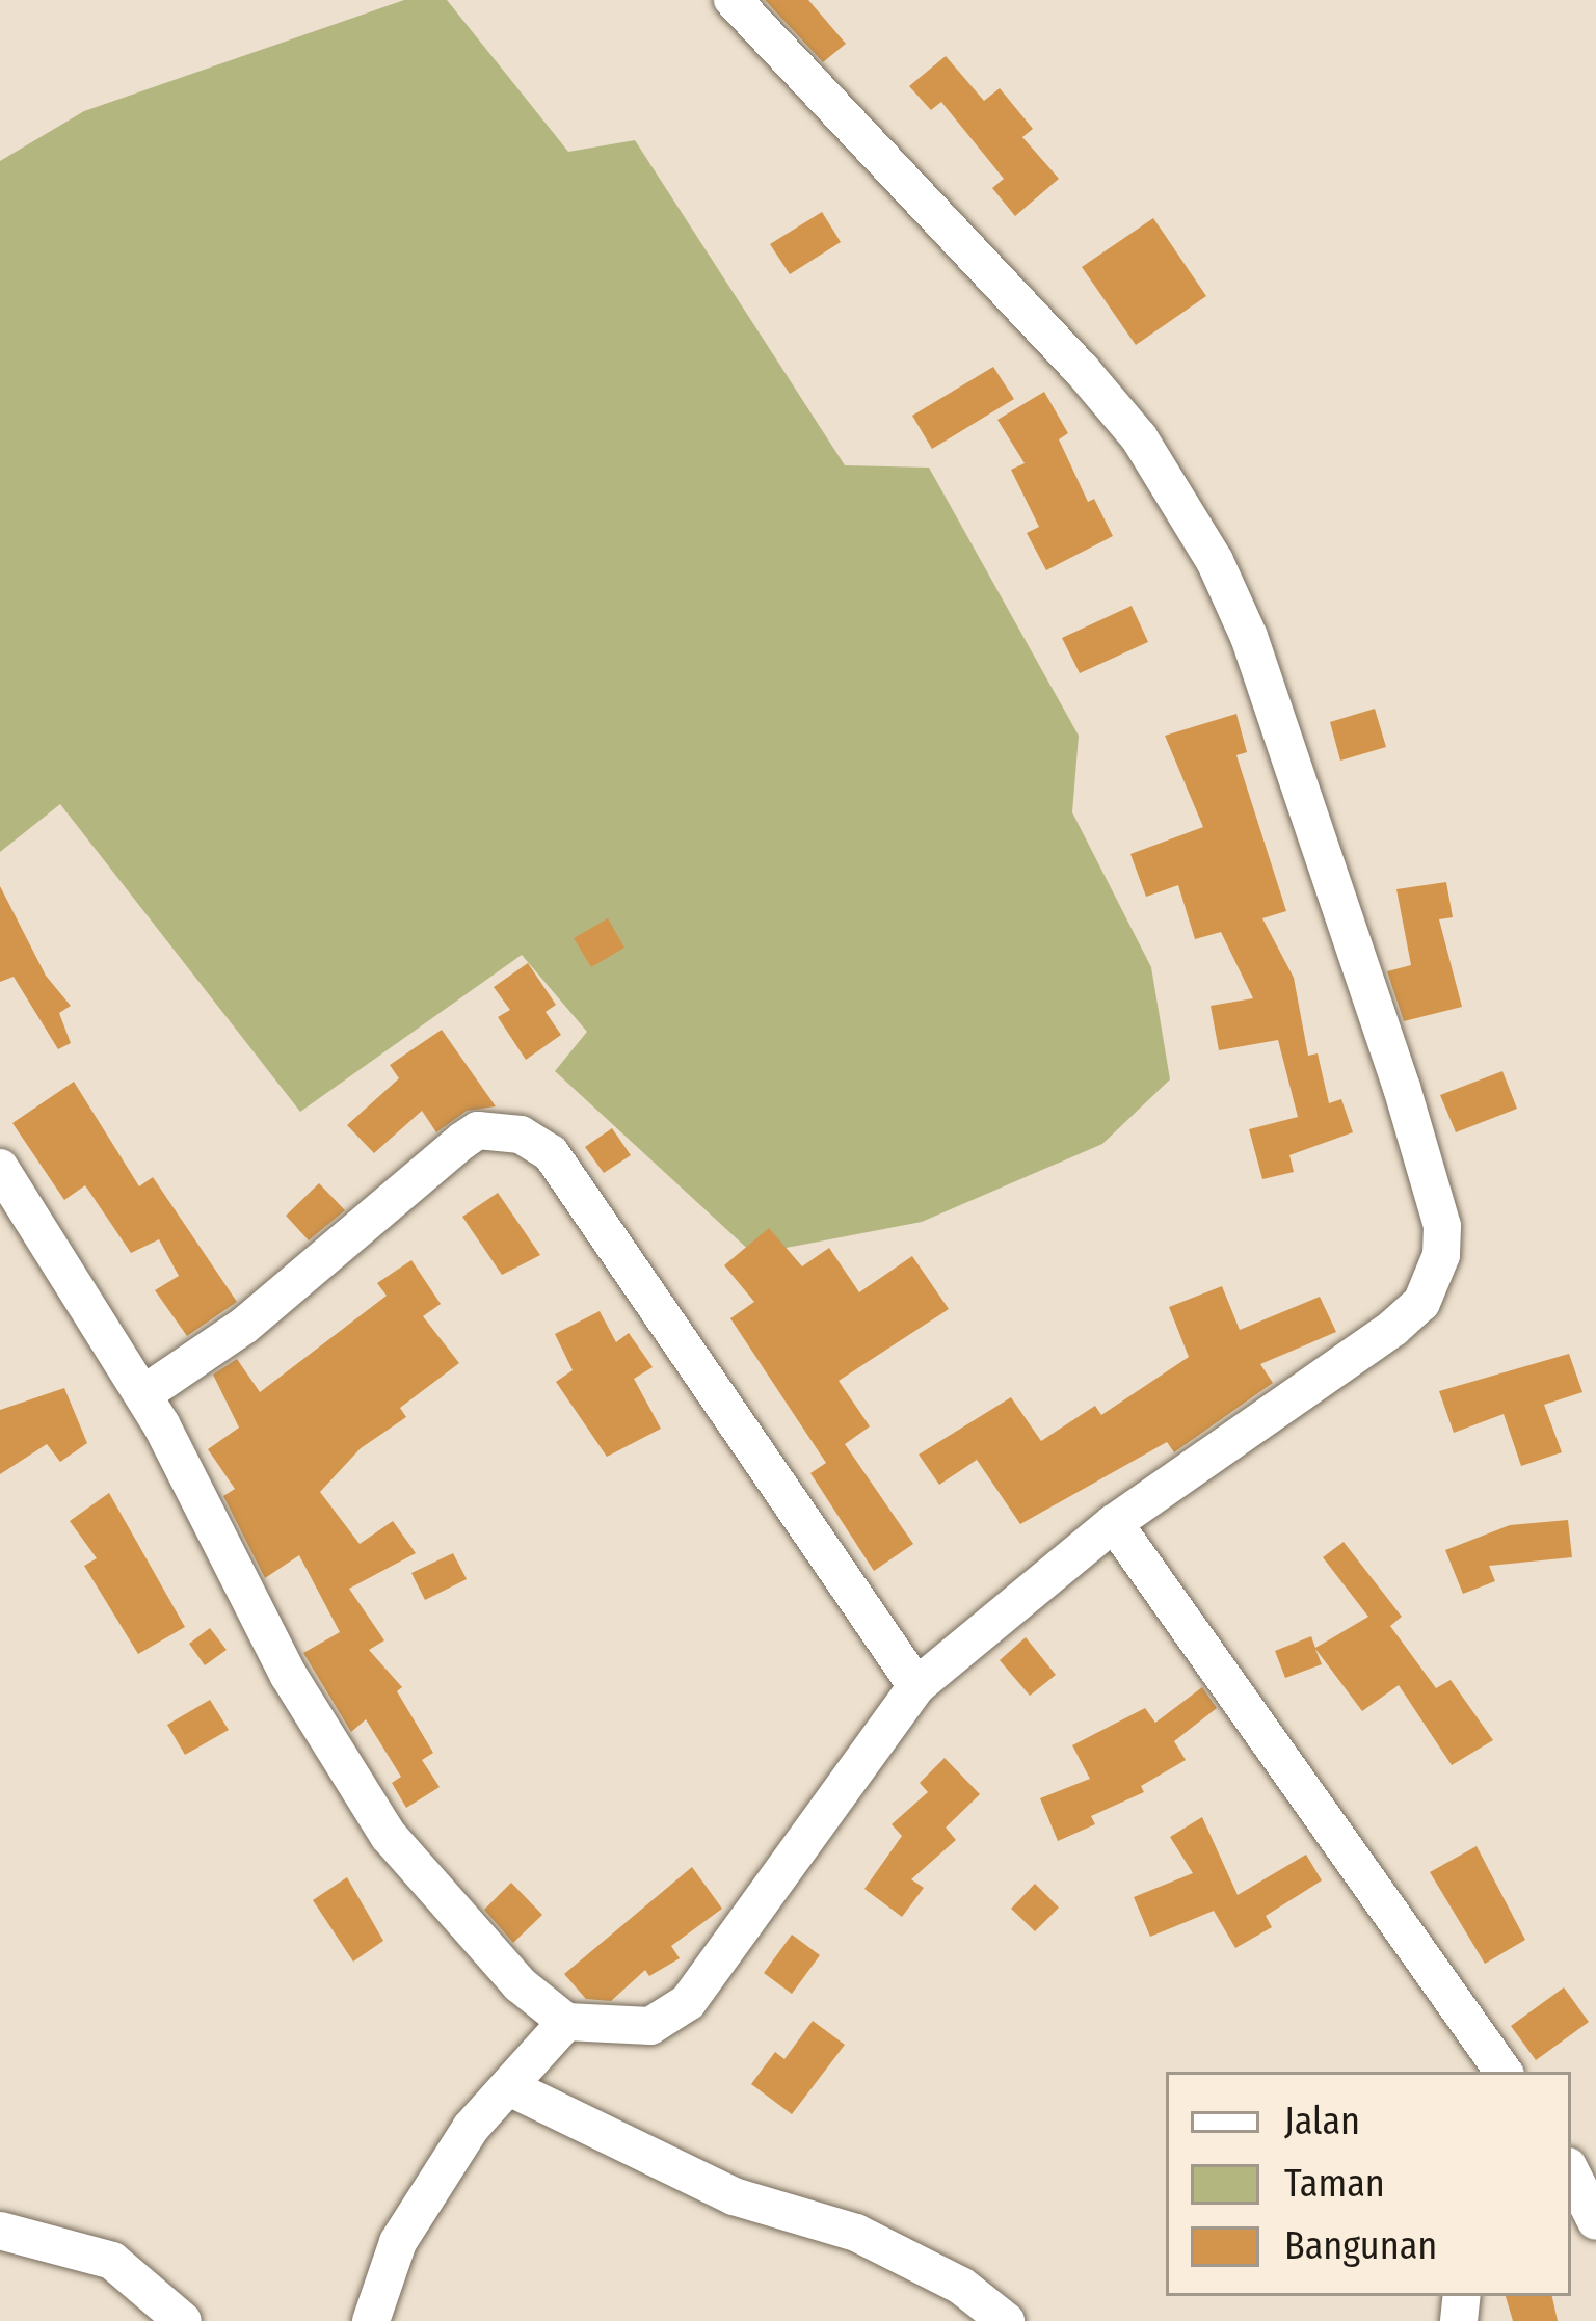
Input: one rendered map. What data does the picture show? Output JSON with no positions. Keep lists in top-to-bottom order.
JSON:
{
  "legend": ["Jalan", "Taman", "Bangunan"]
}
